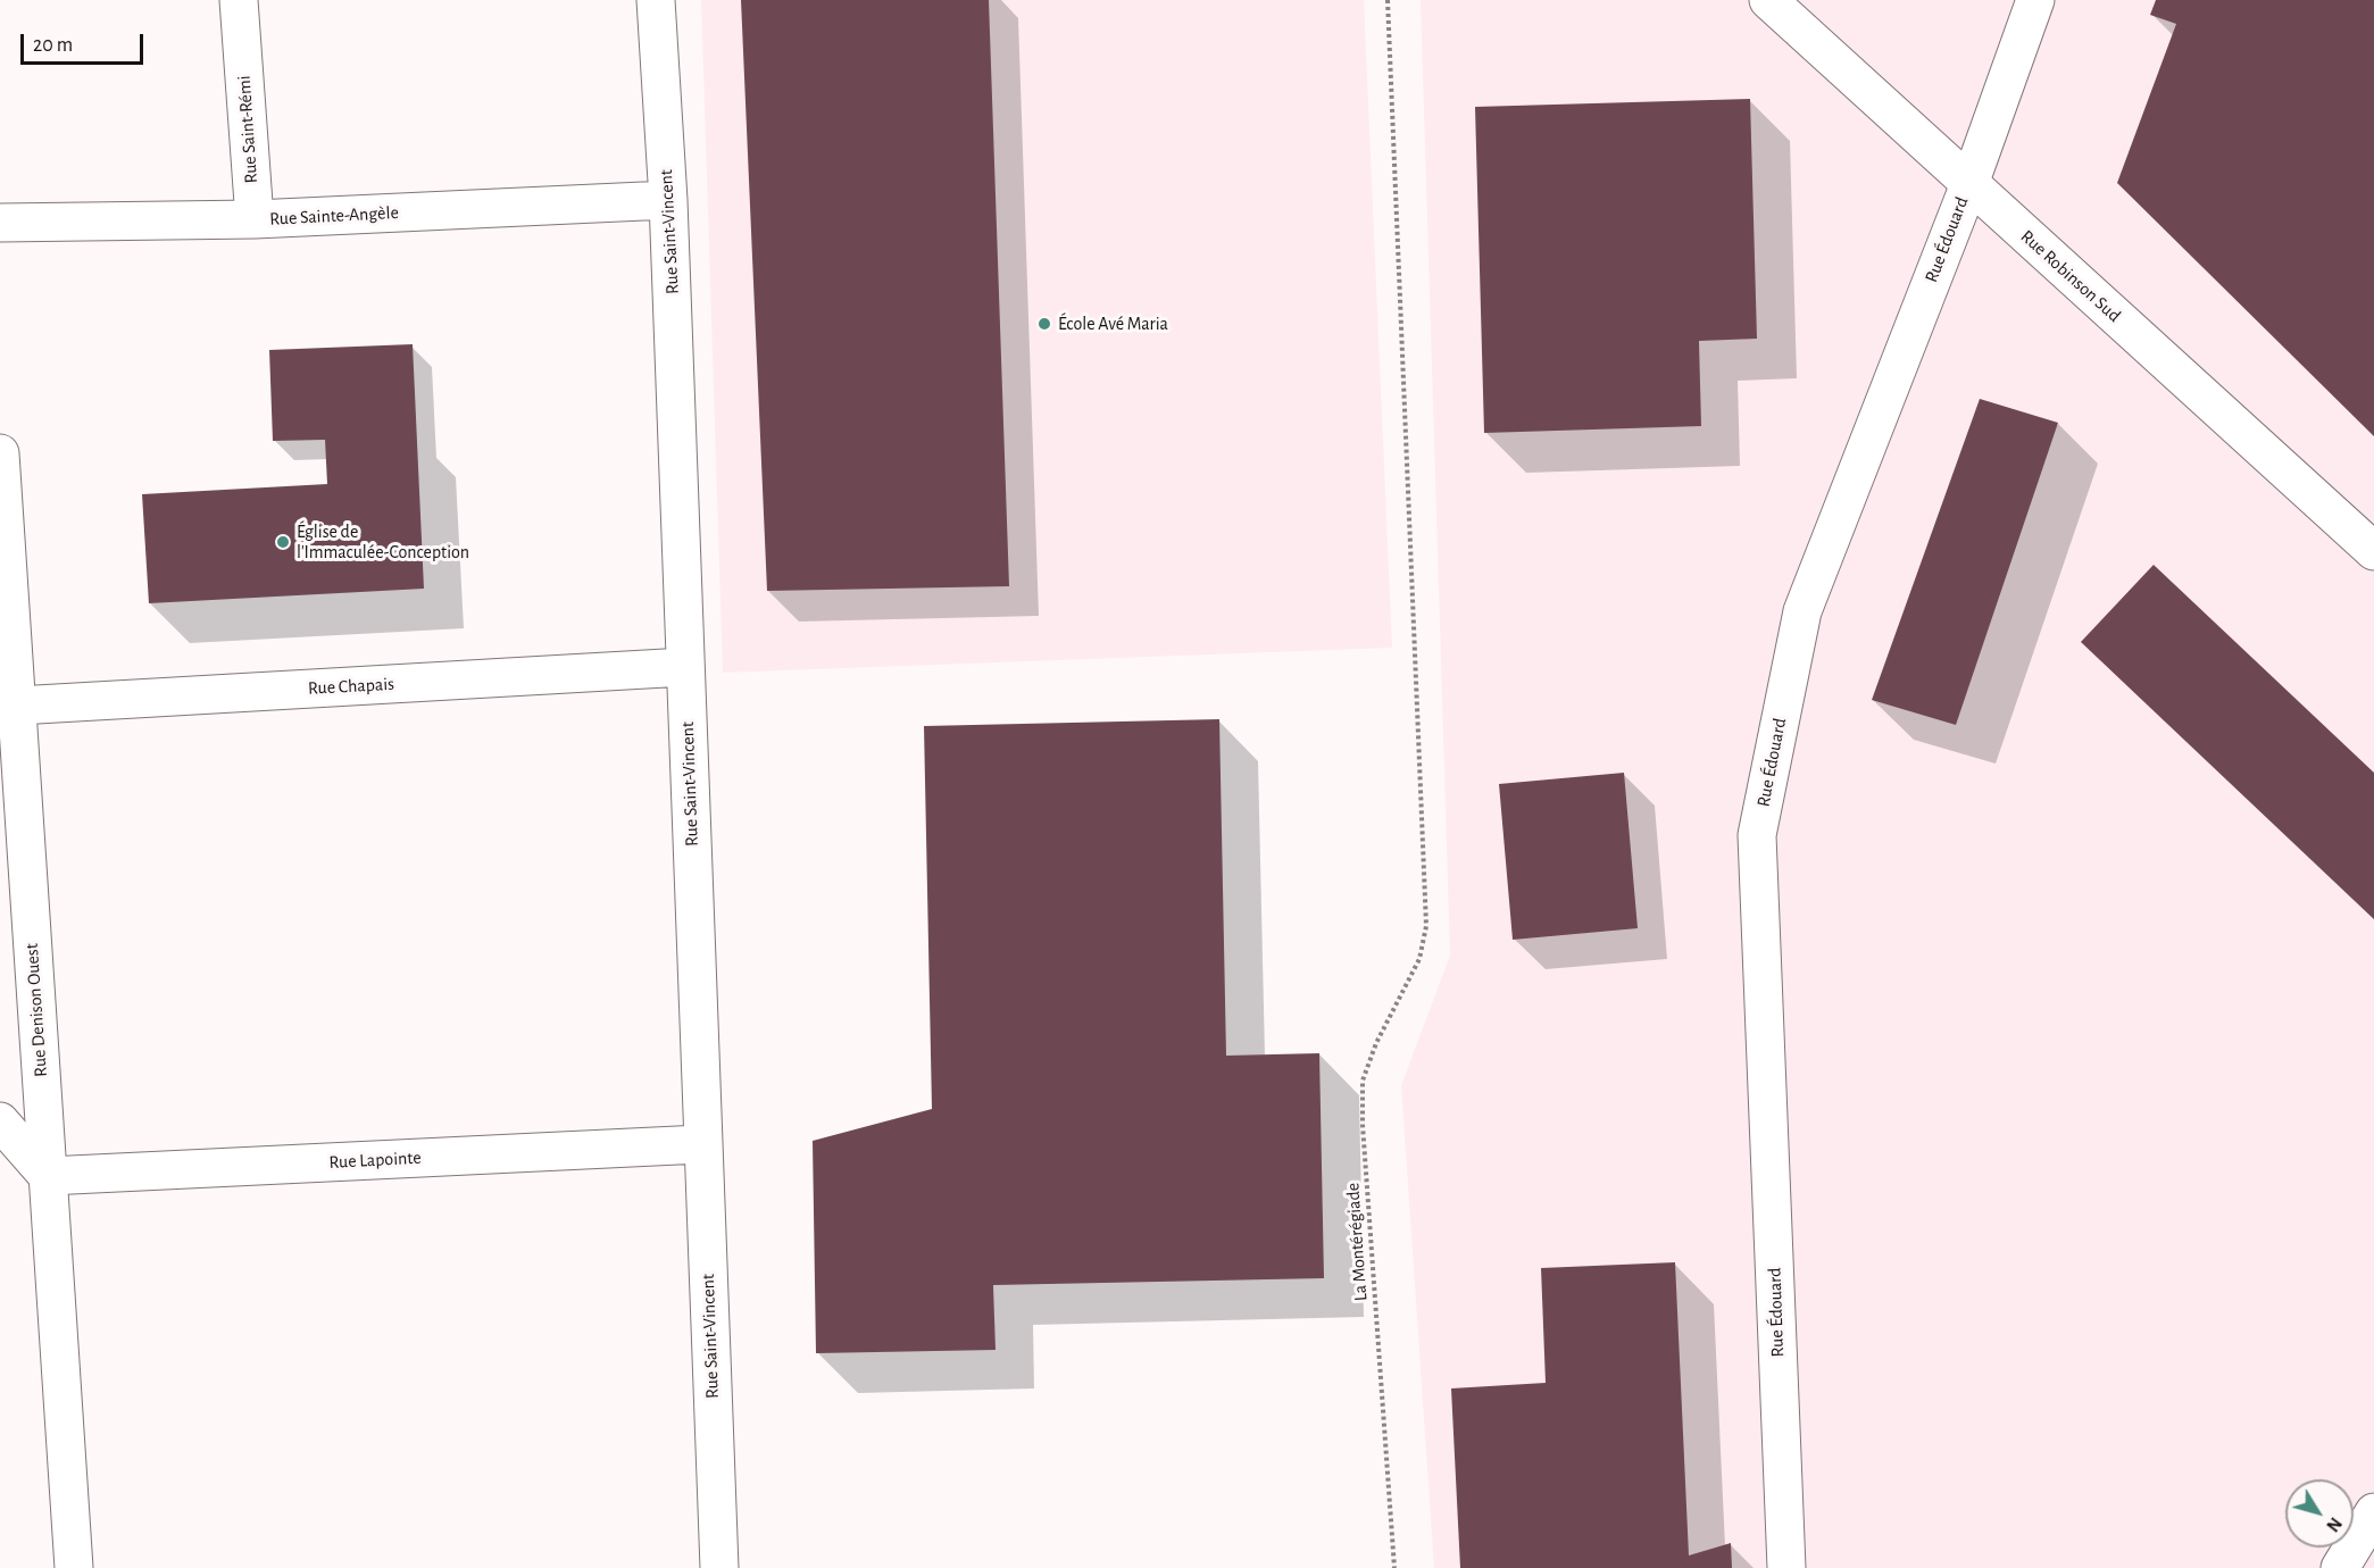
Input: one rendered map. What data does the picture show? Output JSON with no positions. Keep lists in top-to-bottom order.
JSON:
{
  "streets": {
    "street": [
      "Rue Saint-Rémi",
      "Rue Sainte-Angèle",
      "Rue Saint-Vincent",
      "Rue Édouard",
      "Rue Robinson Sud",
      "Rue Chapais",
      "Rue Denison Ouest",
      "Rue Lapointe"
    ],
    "path": ["La Montérégiade"]
  },
  "crossings": [
    ["Rue Saint-Rémi", "Rue Sainte-Angèle"],
    ["Rue Sainte-Angèle", "Rue Saint-Vincent"],
    ["Rue Saint-Vincent", "Rue Chapais"],
    ["Rue Saint-Vincent", "Rue Lapointe"],
    ["Rue Édouard", "Rue Robinson Sud"],
    ["Rue Chapais", "Rue Denison Ouest"],
    ["Rue Denison Ouest", "Rue Lapointe"]
  ],
  "places": ["École Avé Maria", "Église de l'Immaculée-Conception"],
  "scale_bar": "20 m",
  "north": "bottom right"
}
